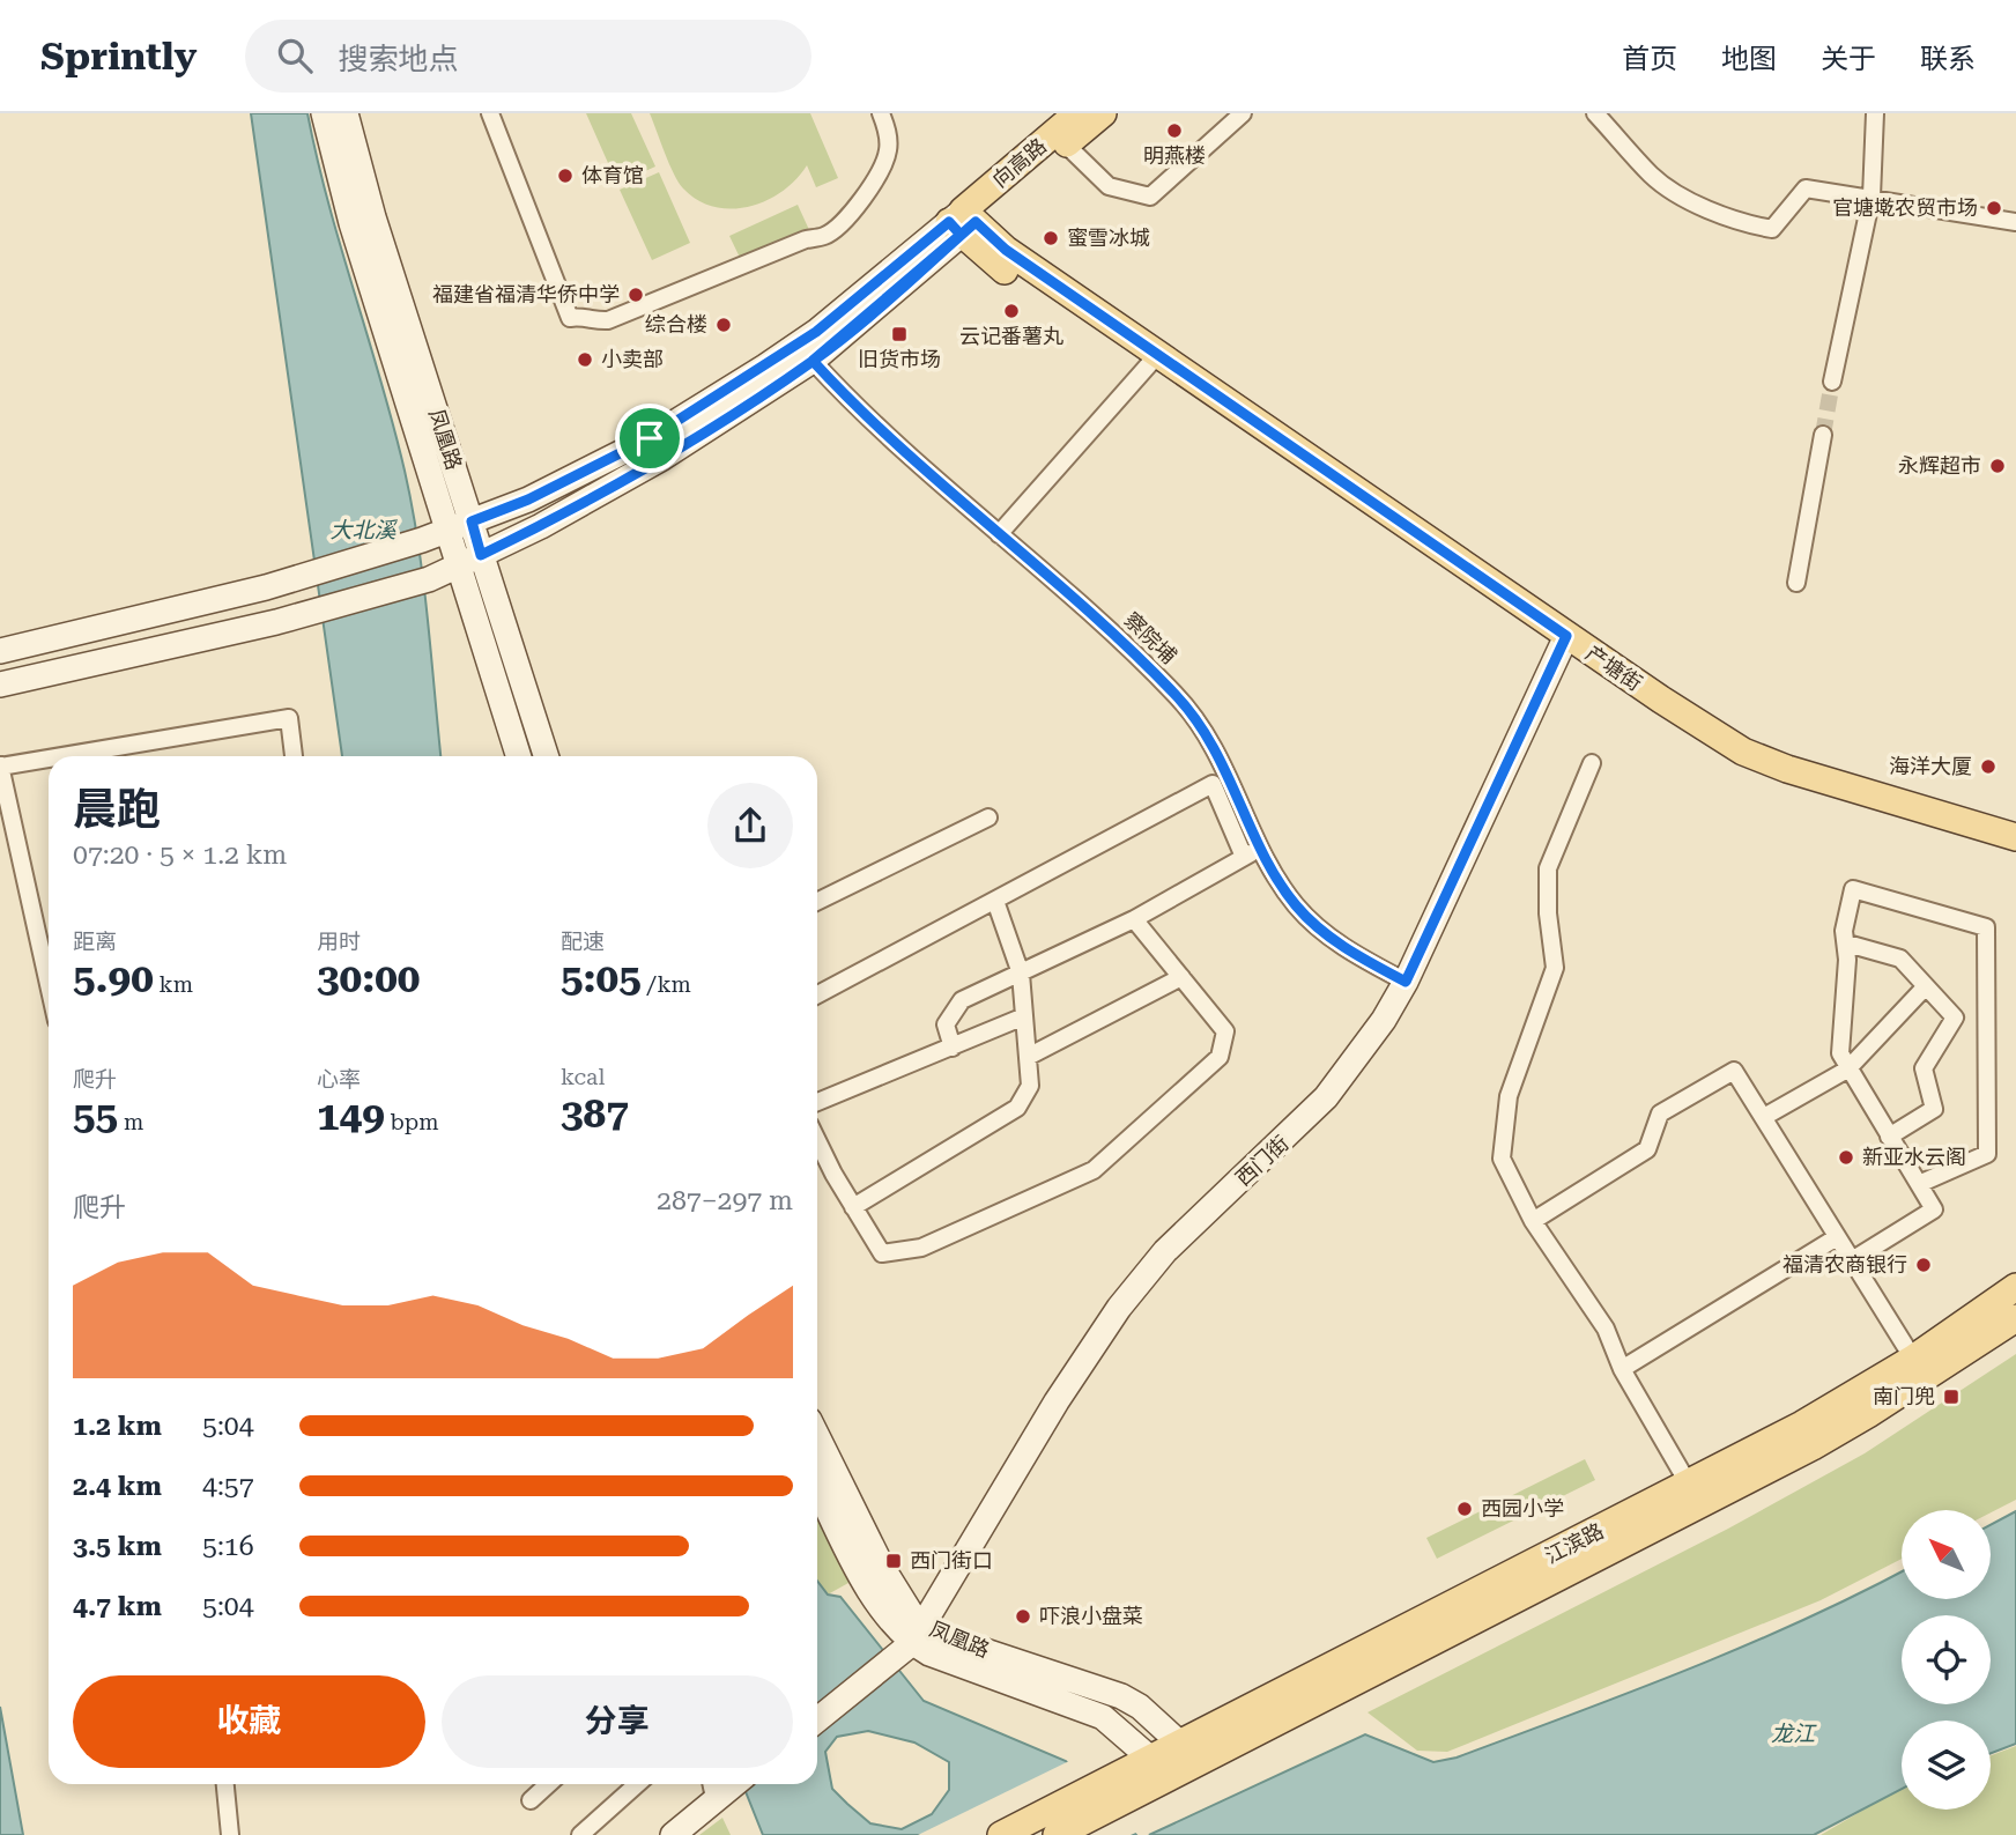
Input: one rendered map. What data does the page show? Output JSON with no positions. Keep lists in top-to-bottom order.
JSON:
{
  "streets": {
    "main road": ["向高路", "产塘街", "江滨路"],
    "street": ["凤凰路", "察院埔", "西门街"]
  },
  "crossings": [
    ["向高路", "凤凰路"],
    ["向高路", "产塘街"],
    ["凤凰路", "西门街"],
    ["凤凰路", "江滨路"],
    ["察院埔", "西门街"],
    ["产塘街", "西门街"]
  ],
  "water": ["大北溪", "龙江"],
  "places": {
    "other": [
      "明燕楼",
      "体育馆",
      "官塘墘农贸市场",
      "蜜雪冰城",
      "福建省福清华侨中学",
      "云记番薯丸",
      "综合楼",
      "小卖部",
      "永辉超市",
      "海洋大厦",
      "新亚水云阁",
      "福清农商银行",
      "西园小学",
      "吓浪小盘菜"
    ],
    "transit": ["旧货市场", "南门兜", "西门街口"]
  },
  "north": "top left",
  "page": {
    "header": "Sprintly",
    "search": "搜索地点",
    "nav": [
      "首页",
      "地图",
      "关于",
      "联系"
    ],
    "heading": ["晨跑", "07:20 · 5 × 1.2 km"],
    "stats": [
      ["距离", "5.90 km"],
      ["用时", "30:00"],
      ["配速", "5:05 /km"],
      ["爬升", "55 m"],
      ["心率", "149 bpm"],
      ["kcal", "387"]
    ],
    "chart": ["爬升", "287–297 m"],
    "list": [
      {
        "name": "1.2 km",
        "note": "5:04"
      },
      {
        "name": "2.4 km",
        "note": "4:57"
      },
      {
        "name": "3.5 km",
        "note": "5:16"
      },
      {
        "name": "4.7 km",
        "note": "5:04"
      }
    ],
    "buttons": ["收藏", "分享"]
  }
}
